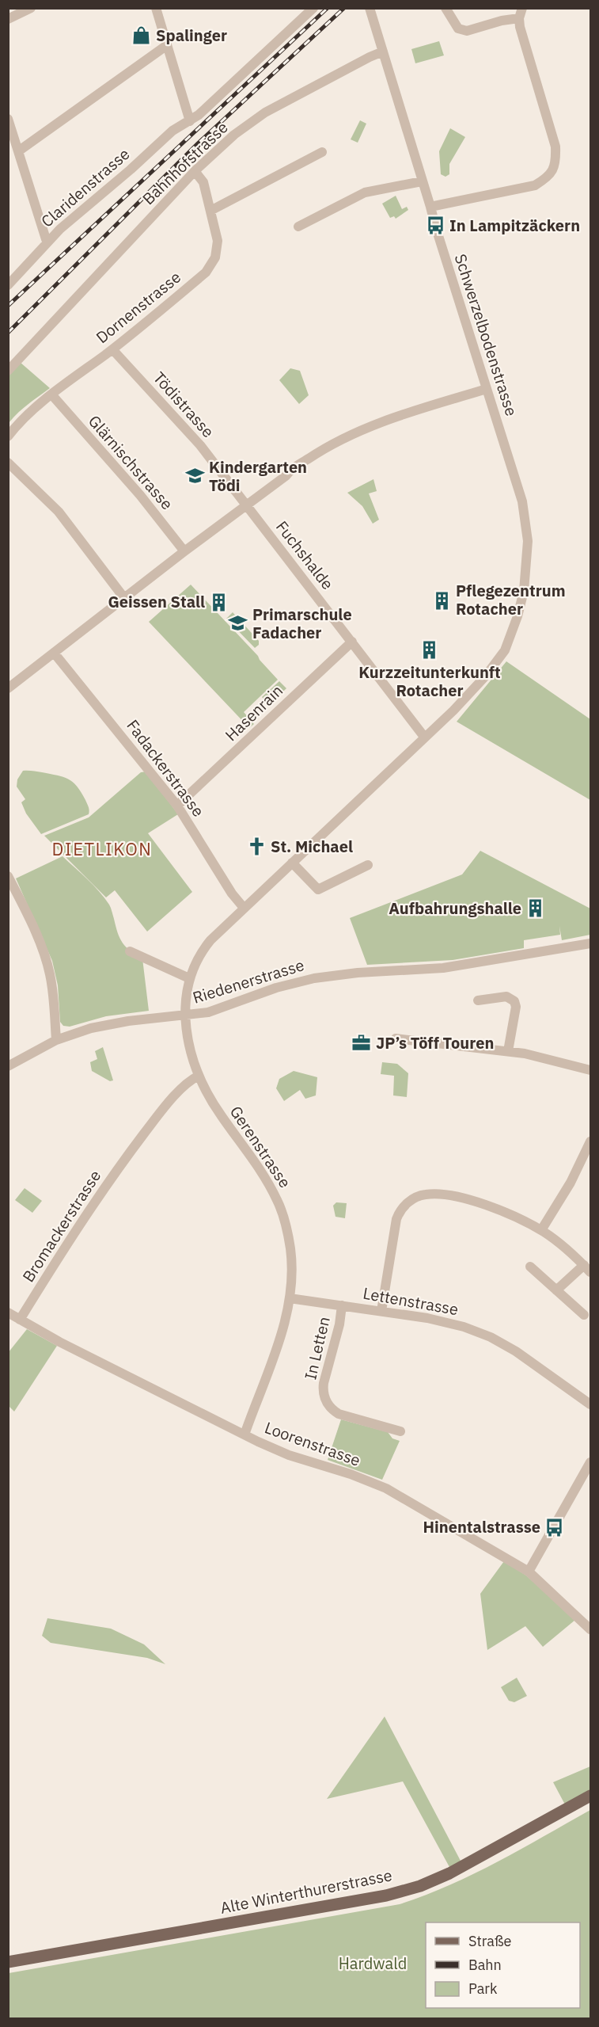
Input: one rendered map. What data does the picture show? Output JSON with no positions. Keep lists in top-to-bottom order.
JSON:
{
  "streets": {
    "main road": ["Alte Winterthurerstrasse"],
    "street": [
      "Bahnhofstrasse",
      "Claridenstrasse",
      "Dornenstrasse",
      "Schwerzelbodenstrasse",
      "Tödistrasse",
      "Glärnischstrasse",
      "Fuchshalde",
      "Hasenrain",
      "Fadackerstrasse",
      "Riedenerstrasse",
      "Gerenstrasse",
      "Bromackerstrasse",
      "Lettenstrasse",
      "In Letten",
      "Loorenstrasse"
    ]
  },
  "crossings": [
    ["Bahnhofstrasse", "Dornenstrasse"],
    ["Bahnhofstrasse", "Schwerzelbodenstrasse"],
    ["Dornenstrasse", "Tödistrasse"],
    ["Dornenstrasse", "Glärnischstrasse"],
    ["Schwerzelbodenstrasse", "Fuchshalde"],
    ["Schwerzelbodenstrasse", "Fadackerstrasse"],
    ["Schwerzelbodenstrasse", "Riedenerstrasse"],
    ["Schwerzelbodenstrasse", "Gerenstrasse"],
    ["Tödistrasse", "Fuchshalde"],
    ["Fuchshalde", "Hasenrain"],
    ["Hasenrain", "Fadackerstrasse"],
    ["Riedenerstrasse", "Gerenstrasse"],
    ["Gerenstrasse", "Bromackerstrasse"],
    ["Gerenstrasse", "Lettenstrasse"],
    ["Gerenstrasse", "Loorenstrasse"],
    ["Bromackerstrasse", "Loorenstrasse"],
    ["Lettenstrasse", "In Letten"]
  ],
  "districts": ["DIETLIKON"],
  "parks": ["Hardwald"],
  "places": {
    "shop": ["Spalinger"],
    "bus stop": ["In Lampitzäckern", "Hinentalstrasse"],
    "school or university": ["Kindergarten Tödi", "Primarschule Fadacher"],
    "building": [
      "Pflegezentrum Rotacher",
      "Geissen Stall",
      "Kurzzeitunterkunft Rotacher",
      "Aufbahrungshalle"
    ],
    "church": ["St. Michael"],
    "office": ["JP’s Töff Touren"]
  },
  "legend": ["Straße", "Bahn", "Park"]
}
